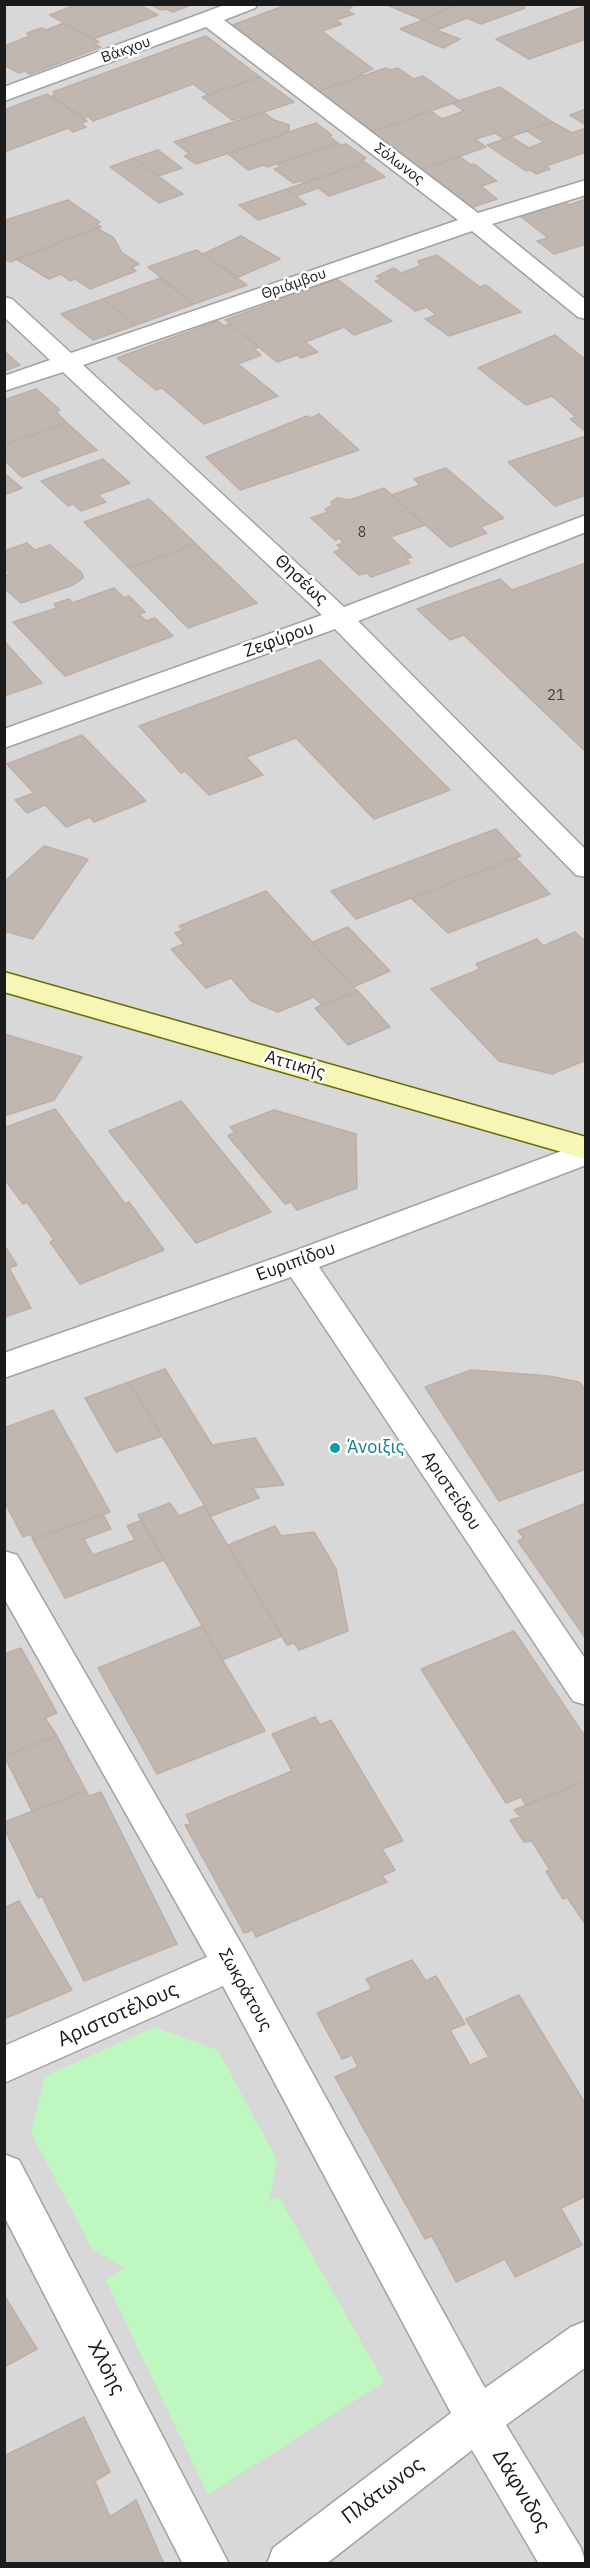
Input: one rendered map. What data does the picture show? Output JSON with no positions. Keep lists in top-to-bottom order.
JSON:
{
  "streets": {
    "street": [
      "Βάκχου",
      "Σόλωνος",
      "Θριάμβου",
      "Θησέως",
      "Ζεφύρου",
      "Αττικής",
      "Ευριπίδου",
      "Αριστείδου",
      "Σωκράτους",
      "Αριστοτέλους",
      "Χλόης",
      "Πλάτωνος",
      "Δάφνιδος"
    ]
  },
  "crossings": [
    ["Βάκχου", "Σόλωνος"],
    ["Σόλωνος", "Θριάμβου"],
    ["Θριάμβου", "Θησέως"],
    ["Θησέως", "Ζεφύρου"],
    ["Ευριπίδου", "Αριστείδου"],
    ["Σωκράτους", "Αριστοτέλους"],
    ["Σωκράτους", "Πλάτωνος"],
    ["Σωκράτους", "Δάφνιδος"],
    ["Πλάτωνος", "Δάφνιδος"]
  ],
  "places": ["Άνοιξις"],
  "house_numbers": ["8", "21"]
}
